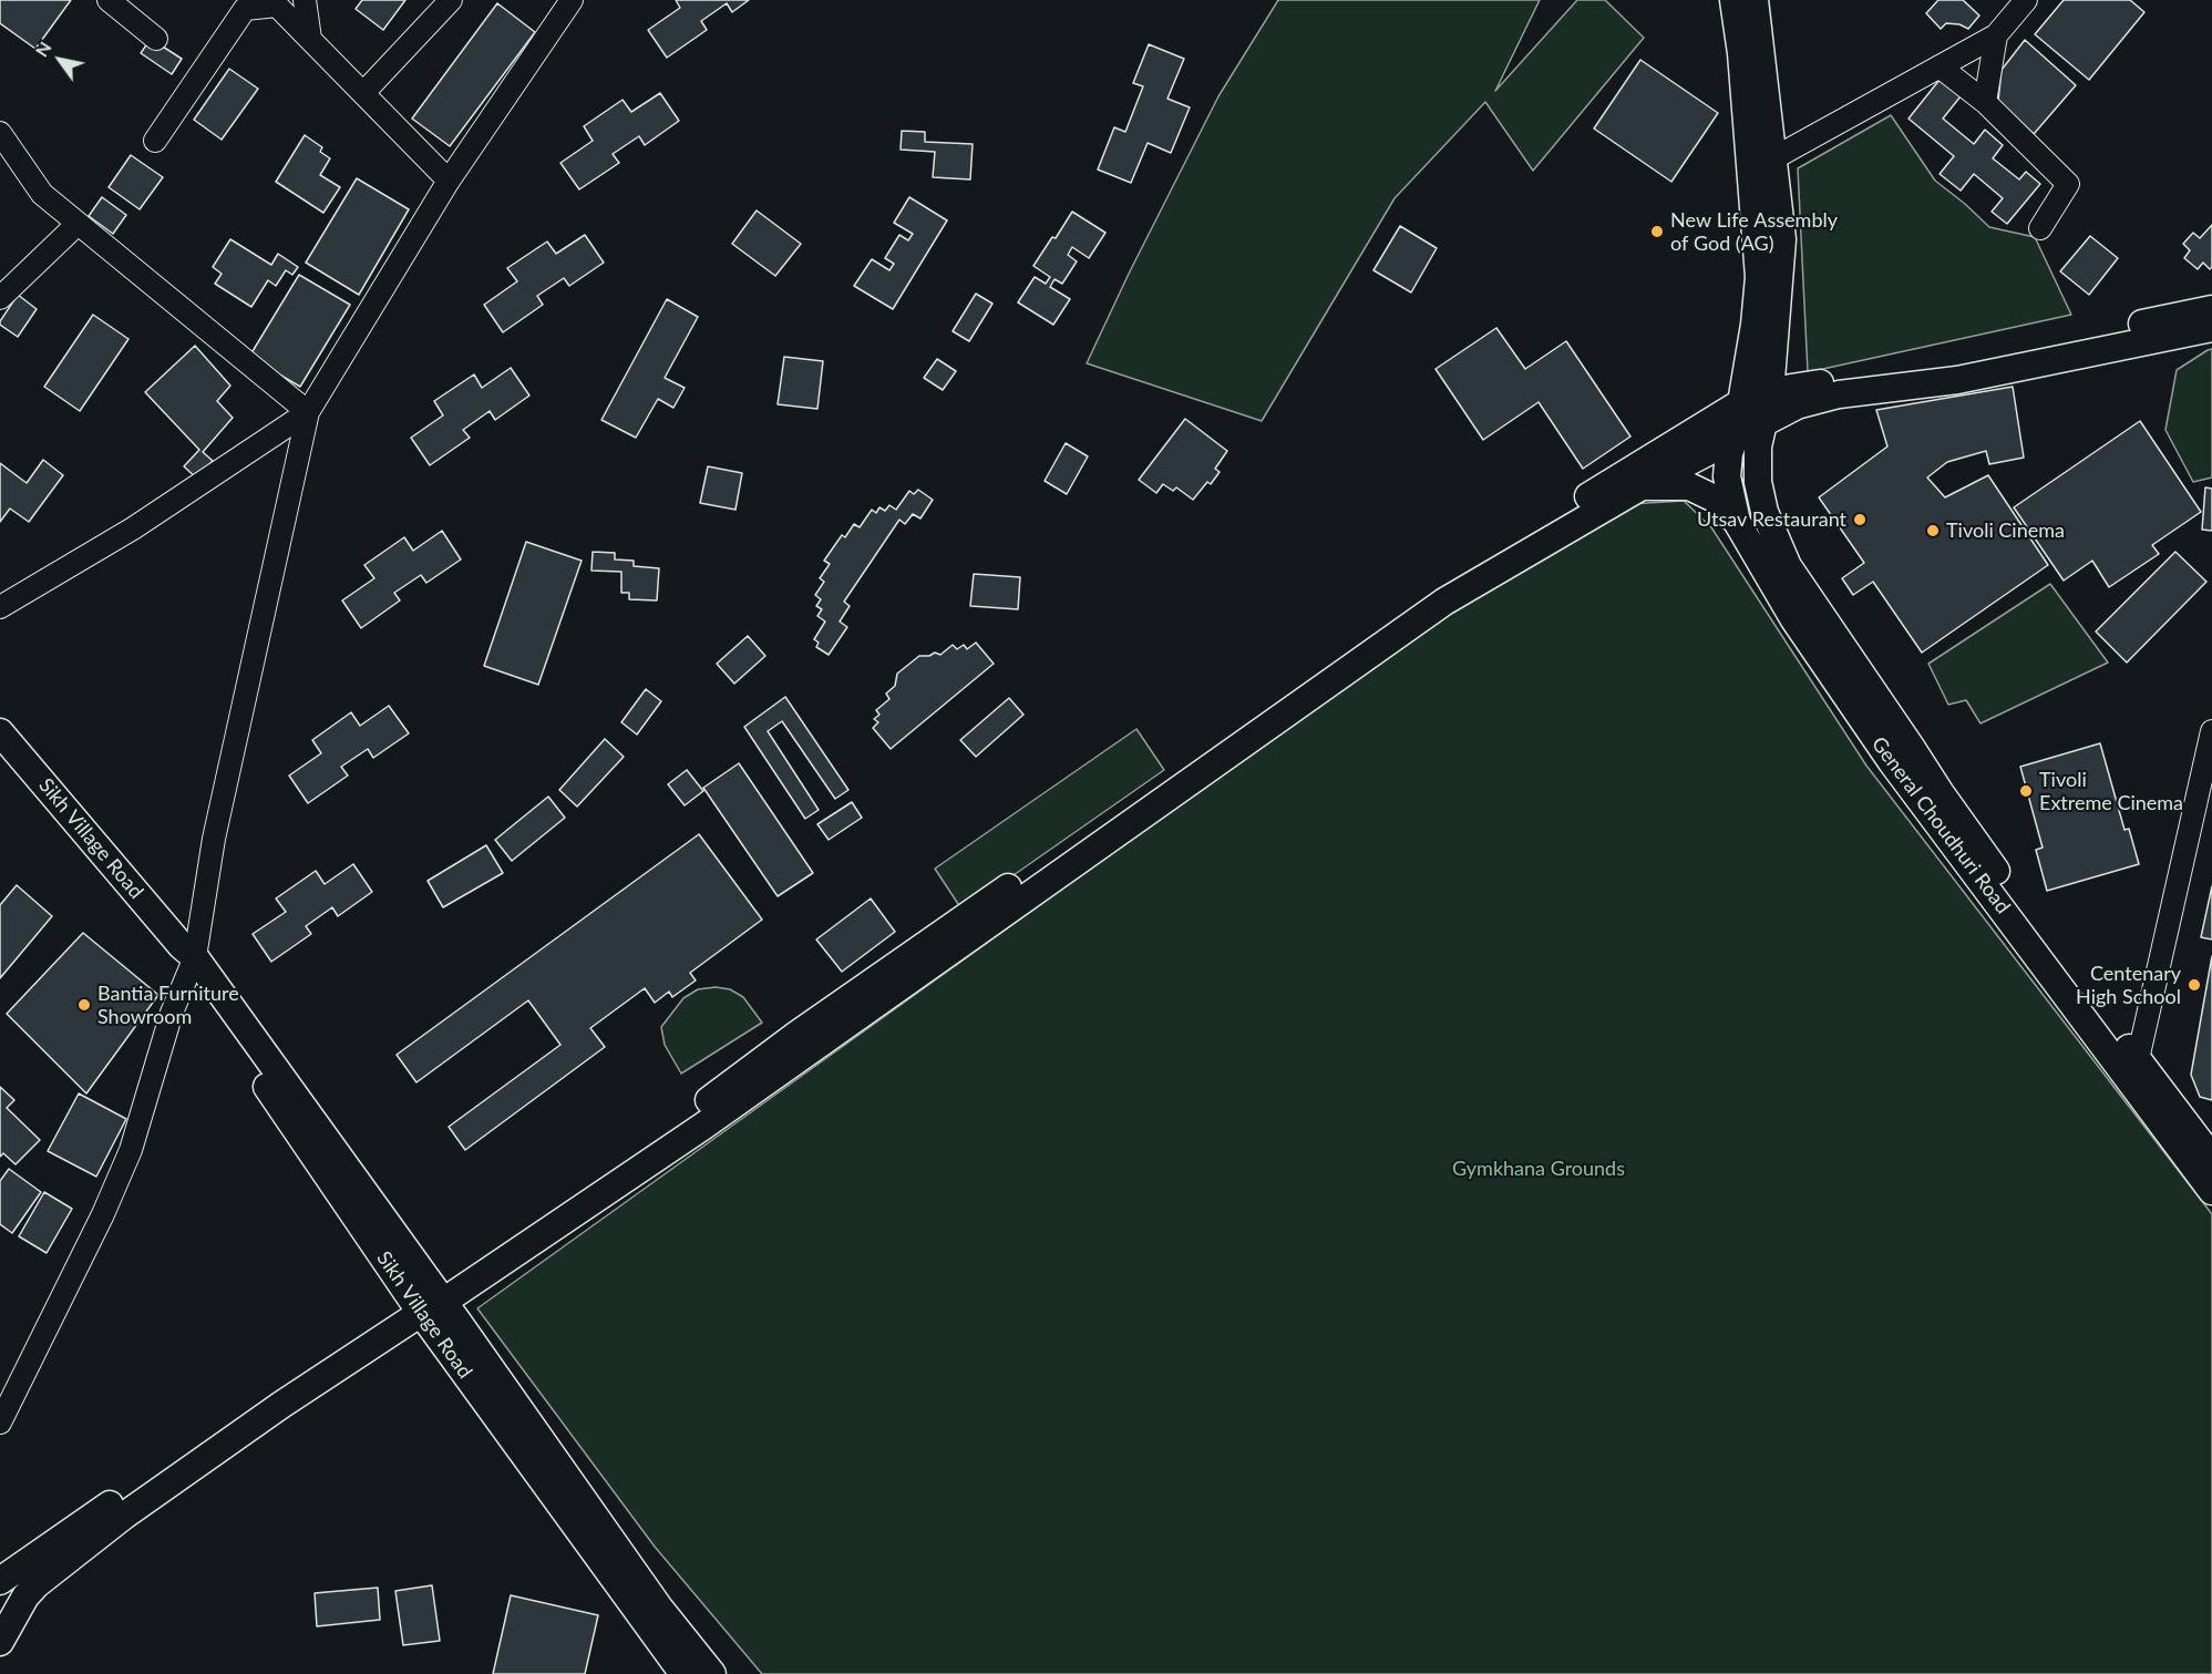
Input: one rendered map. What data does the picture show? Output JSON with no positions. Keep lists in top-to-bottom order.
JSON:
{
  "streets": {
    "main road": ["General Choudhuri Road", "Sikh Village Road"]
  },
  "parks": ["Gymkhana Grounds"],
  "places": [
    "New Life Assembly of God (AG)",
    "Utsav Restaurant",
    "Tivoli Cinema",
    "Tivoli Extreme Cinema",
    "Centenary High School",
    "Bantia Furniture Showroom"
  ],
  "north": "top left"
}
